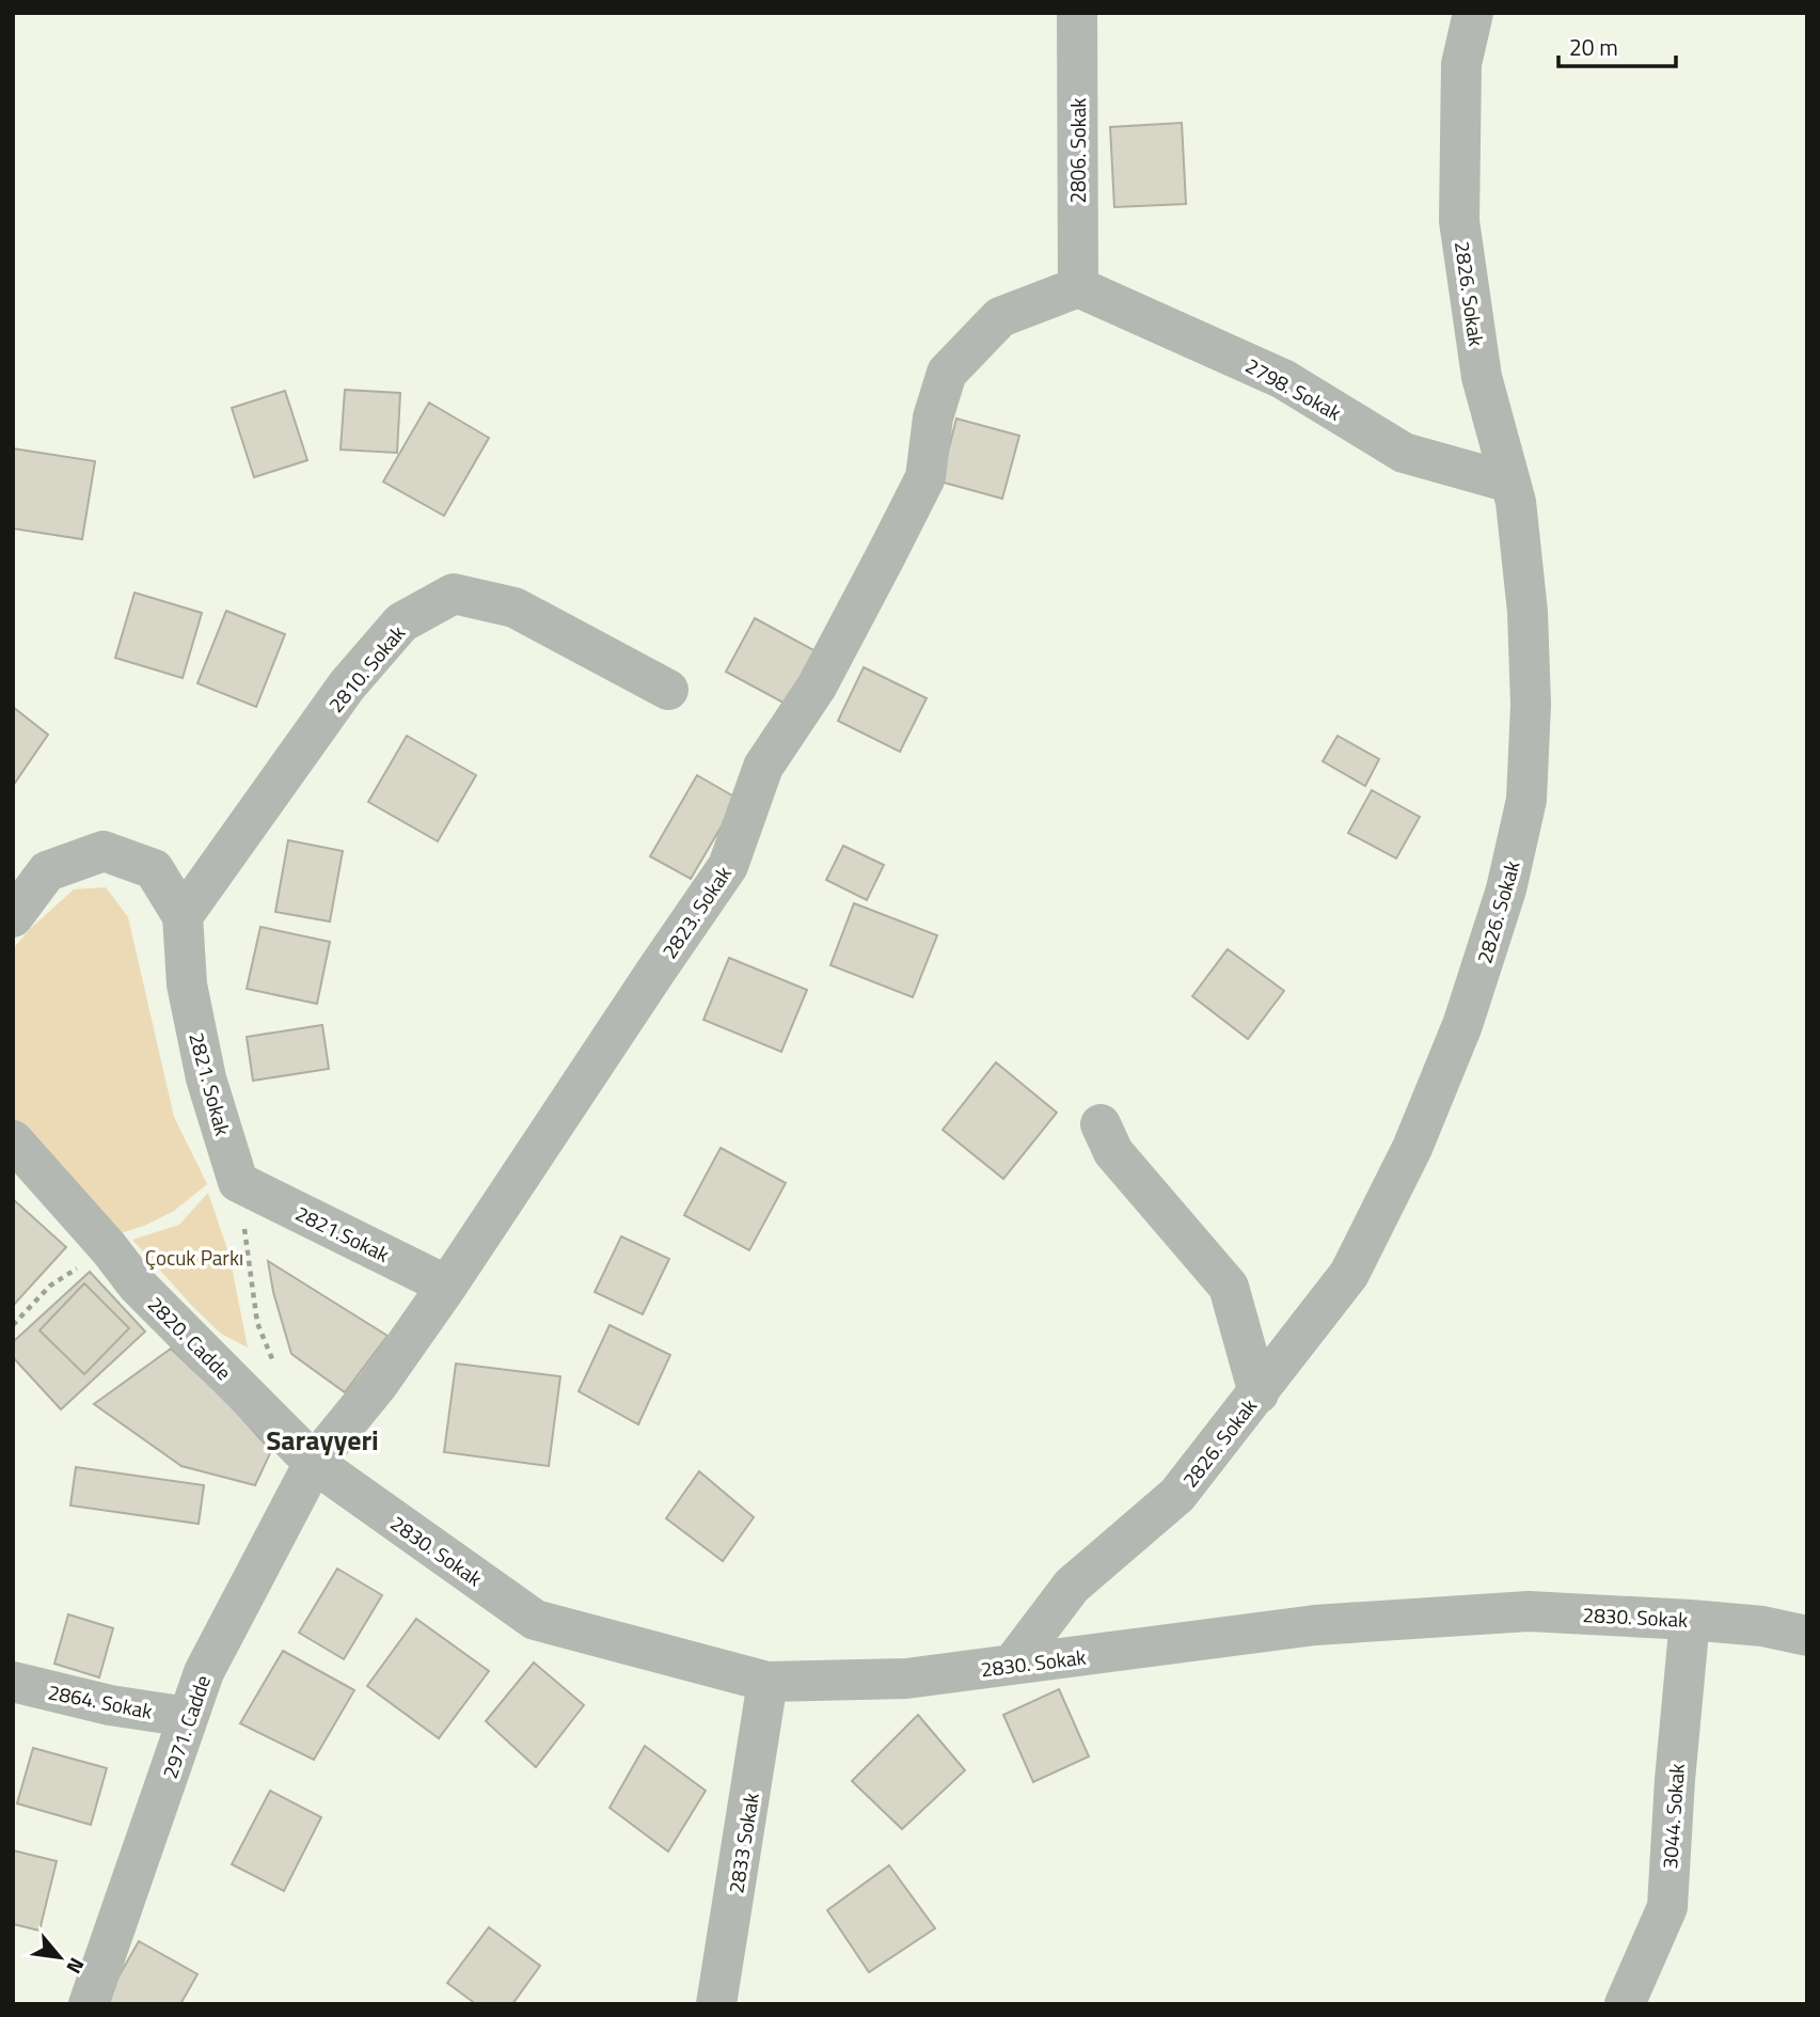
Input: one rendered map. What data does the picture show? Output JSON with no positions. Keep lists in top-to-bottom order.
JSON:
{
  "streets": {
    "street": [
      "2806. Sokak",
      "2826. Sokak",
      "2798. Sokak",
      "2810. Sokak",
      "2823. Sokak",
      "2821. Sokak",
      "2821.Sokak",
      "2820. Cadde",
      "2830. Sokak",
      "2864. Sokak",
      "2971. Cadde",
      "3044. Sokak",
      "2833 Sokak"
    ]
  },
  "crossings": [
    ["2806. Sokak", "2798. Sokak"],
    ["2806. Sokak", "2823. Sokak"],
    ["2826. Sokak", "2798. Sokak"],
    ["2826. Sokak", "2830. Sokak"],
    ["2798. Sokak", "2823. Sokak"],
    ["2810. Sokak", "2821. Sokak"],
    ["2823. Sokak", "2821.Sokak"],
    ["2823. Sokak", "2820. Cadde"],
    ["2823. Sokak", "2830. Sokak"],
    ["2823. Sokak", "2971. Cadde"],
    ["2821. Sokak", "2821.Sokak"],
    ["2820. Cadde", "2830. Sokak"],
    ["2820. Cadde", "2971. Cadde"],
    ["2830. Sokak", "2971. Cadde"],
    ["2830. Sokak", "3044. Sokak"],
    ["2830. Sokak", "2833 Sokak"],
    ["2864. Sokak", "2971. Cadde"]
  ],
  "districts": ["Sarayyeri"],
  "parks": ["Çocuk Parkı"],
  "scale_bar": "20 m",
  "north": "bottom right"
}
